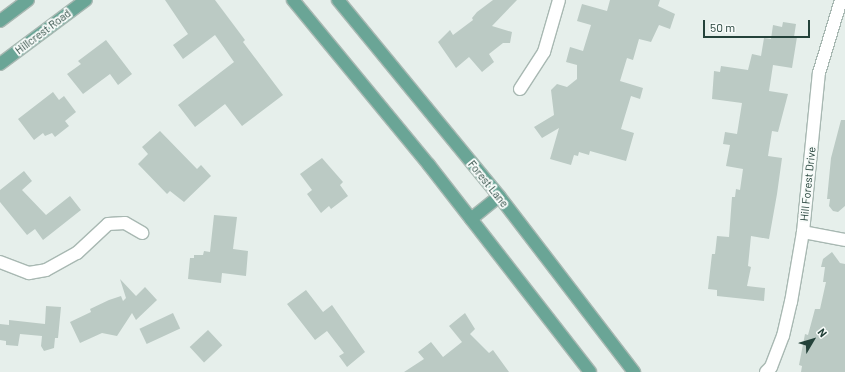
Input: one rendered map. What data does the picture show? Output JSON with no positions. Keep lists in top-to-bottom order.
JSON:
{
  "streets": {
    "main road": ["Hillcrest Road", "Forest Lane"],
    "street": ["Hill Forest Drive"]
  },
  "scale_bar": "50 m",
  "north": "top right"
}
